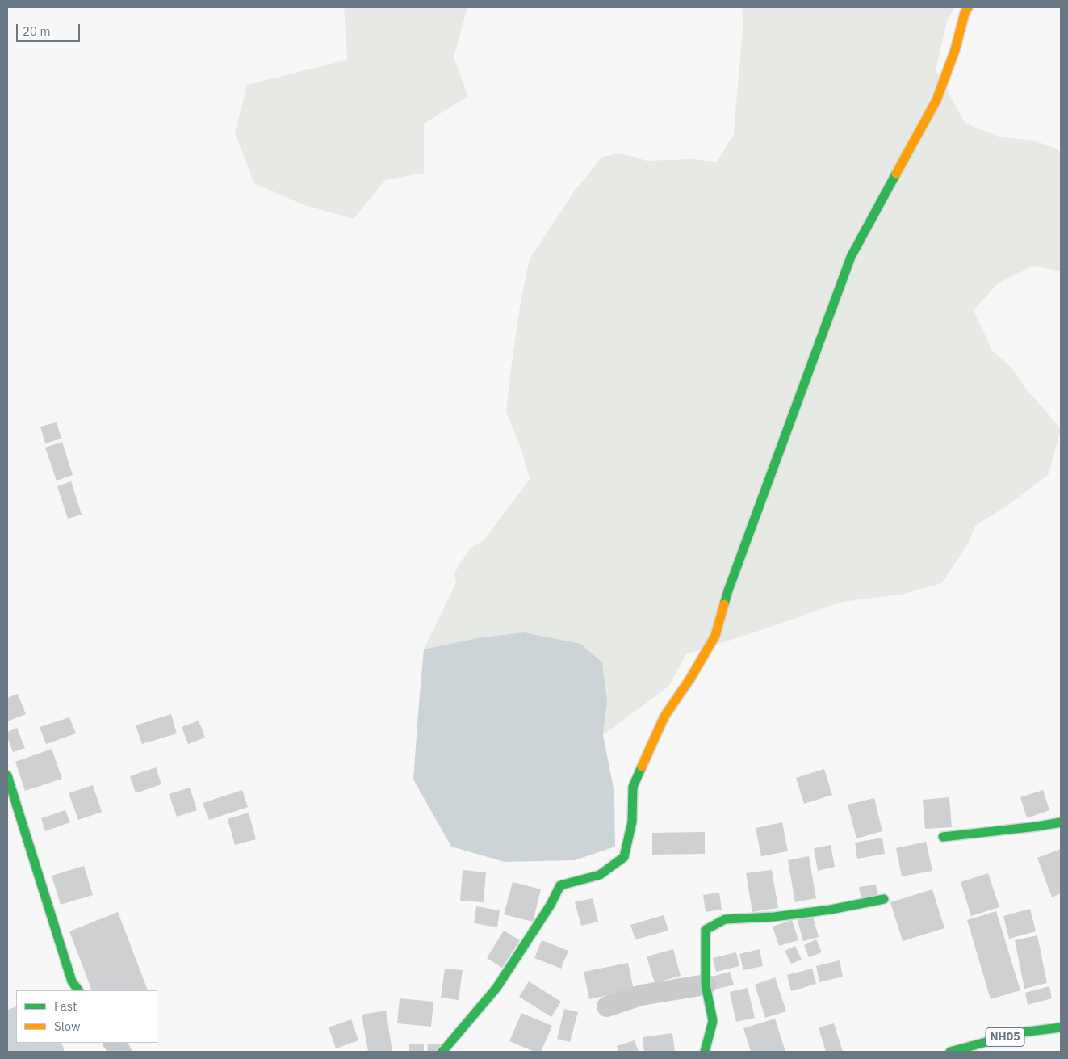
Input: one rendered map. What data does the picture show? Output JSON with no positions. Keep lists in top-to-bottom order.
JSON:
{
  "streets": {
    "street": ["NH05"]
  },
  "legend": ["Fast", "Slow"],
  "scale_bar": "20 m"
}
